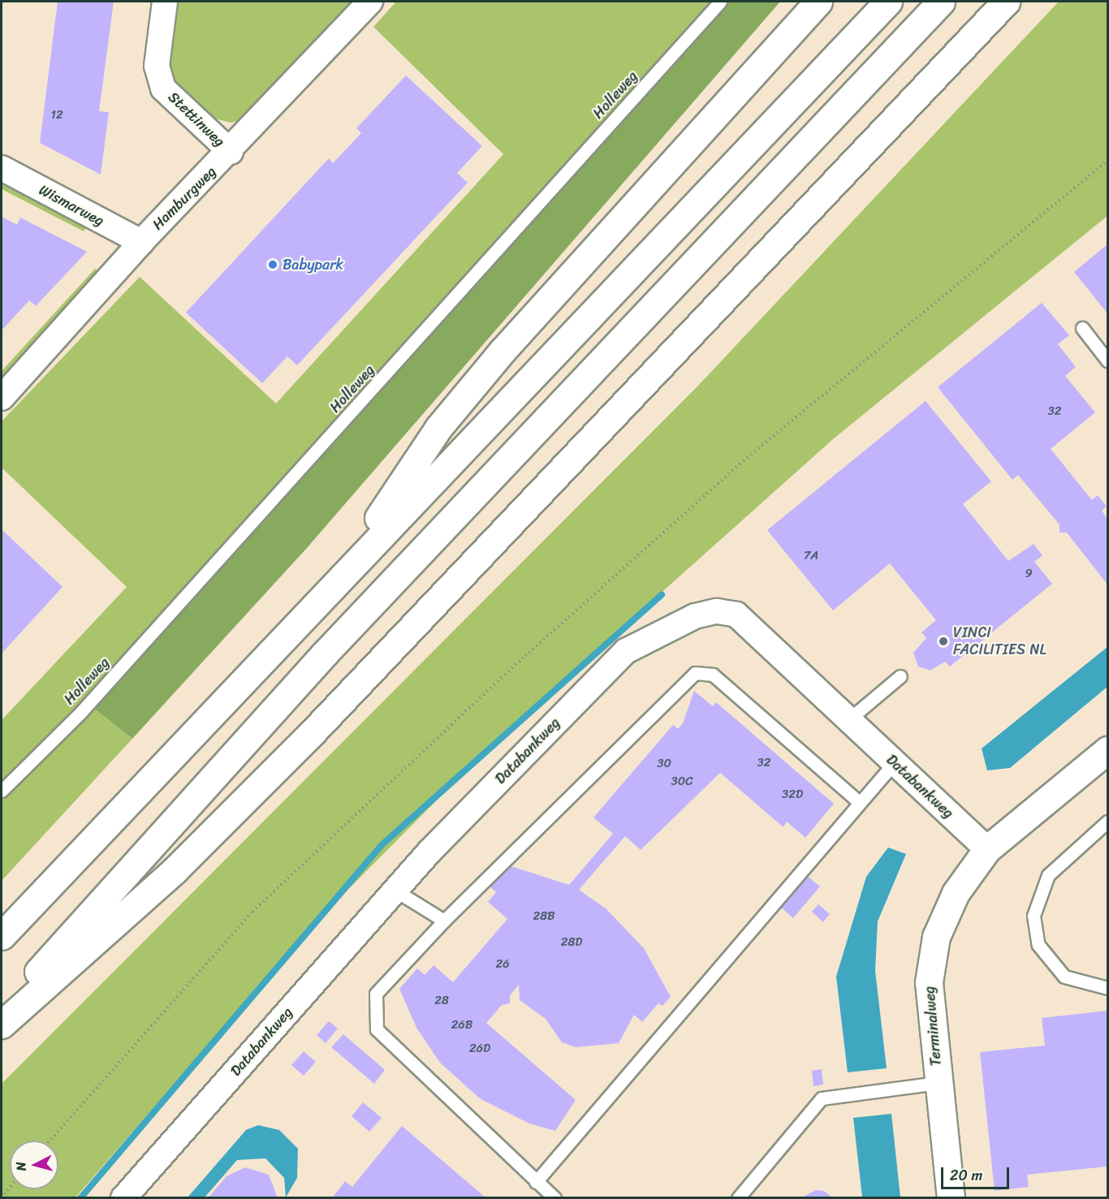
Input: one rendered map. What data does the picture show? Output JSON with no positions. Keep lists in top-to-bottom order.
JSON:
{
  "streets": {
    "main road": ["Terminalweg"],
    "street": [
      "Stettinweg",
      "Hamburgweg",
      "Wismarweg",
      "Databankweg"
    ],
    "lane": ["Holleweg"]
  },
  "crossings": [
    ["Stettinweg", "Hamburgweg"],
    ["Hamburgweg", "Wismarweg"],
    ["Databankweg", "Terminalweg"]
  ],
  "places": ["Babypark", "VINCI FACILITIES NL"],
  "house_numbers": [
    "12",
    "32",
    "7A",
    "9",
    "32",
    "30",
    "30C",
    "32D",
    "28B",
    "28D",
    "26",
    "28",
    "26B",
    "26D"
  ],
  "scale_bar": "20 m",
  "north": "left"
}
